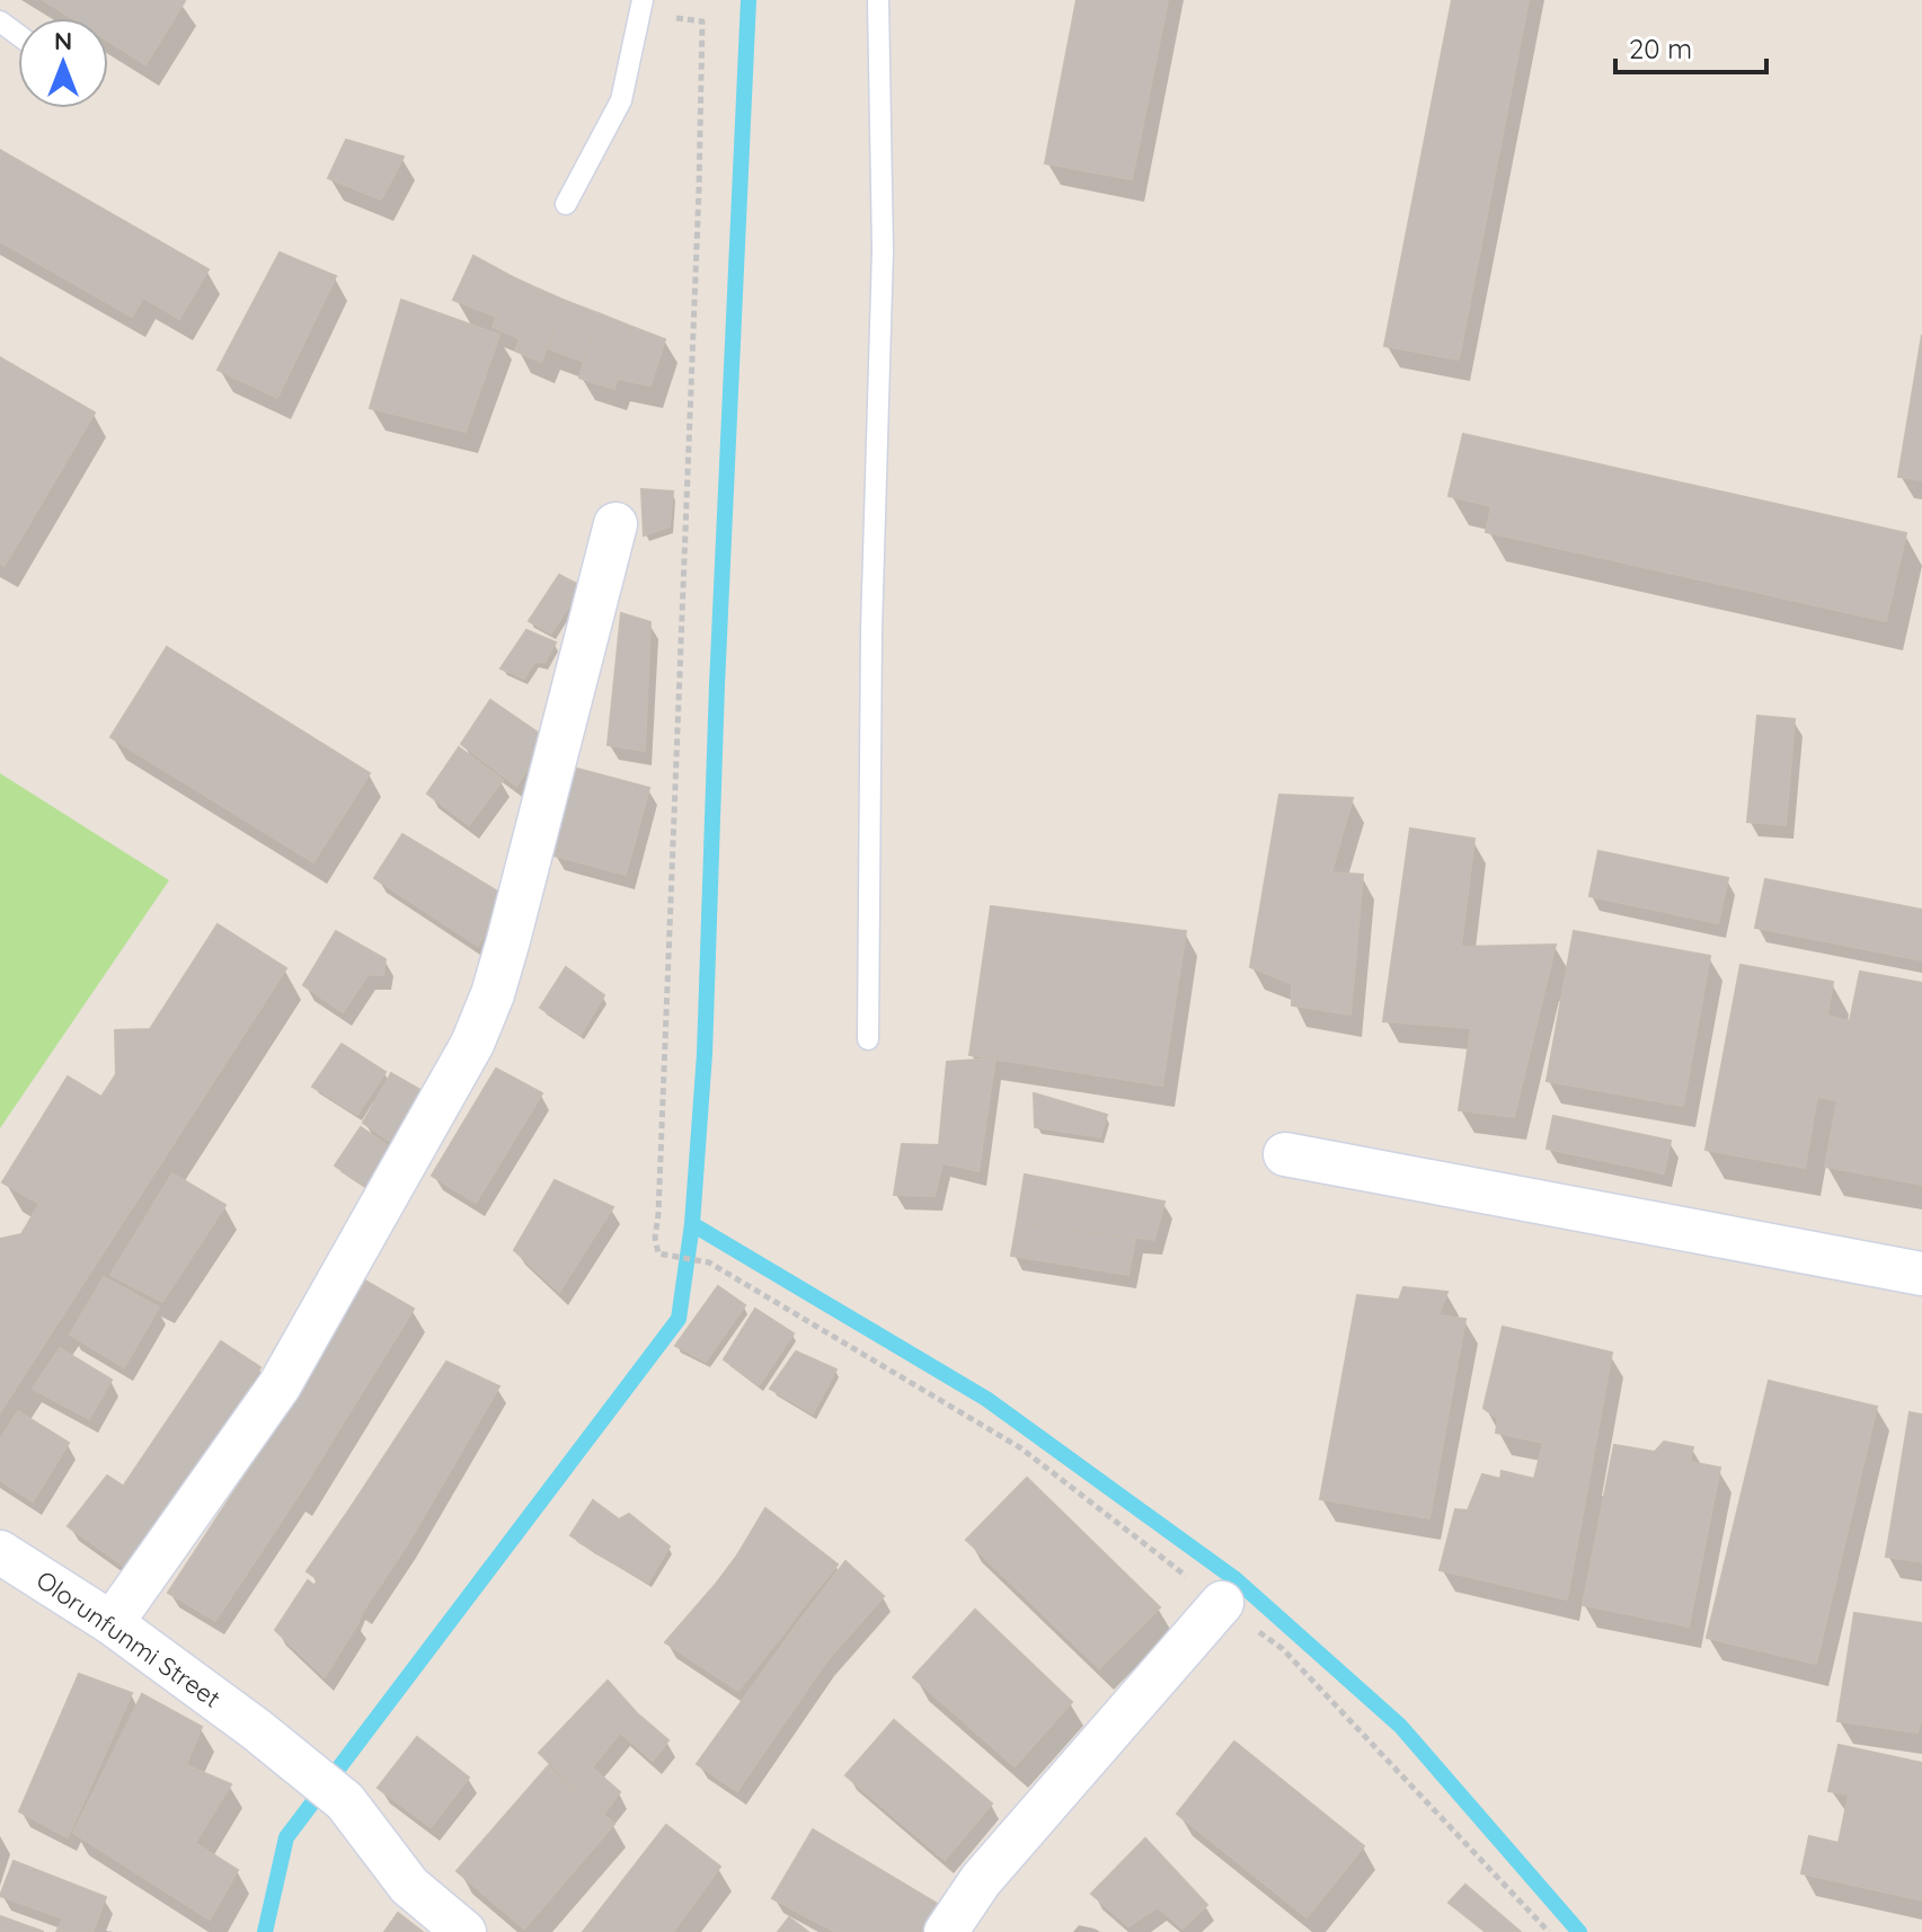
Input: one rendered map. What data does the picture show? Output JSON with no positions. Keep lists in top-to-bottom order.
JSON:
{
  "streets": {
    "street": ["Olorunfunmi Street"]
  },
  "scale_bar": "20 m",
  "north": "top"
}
